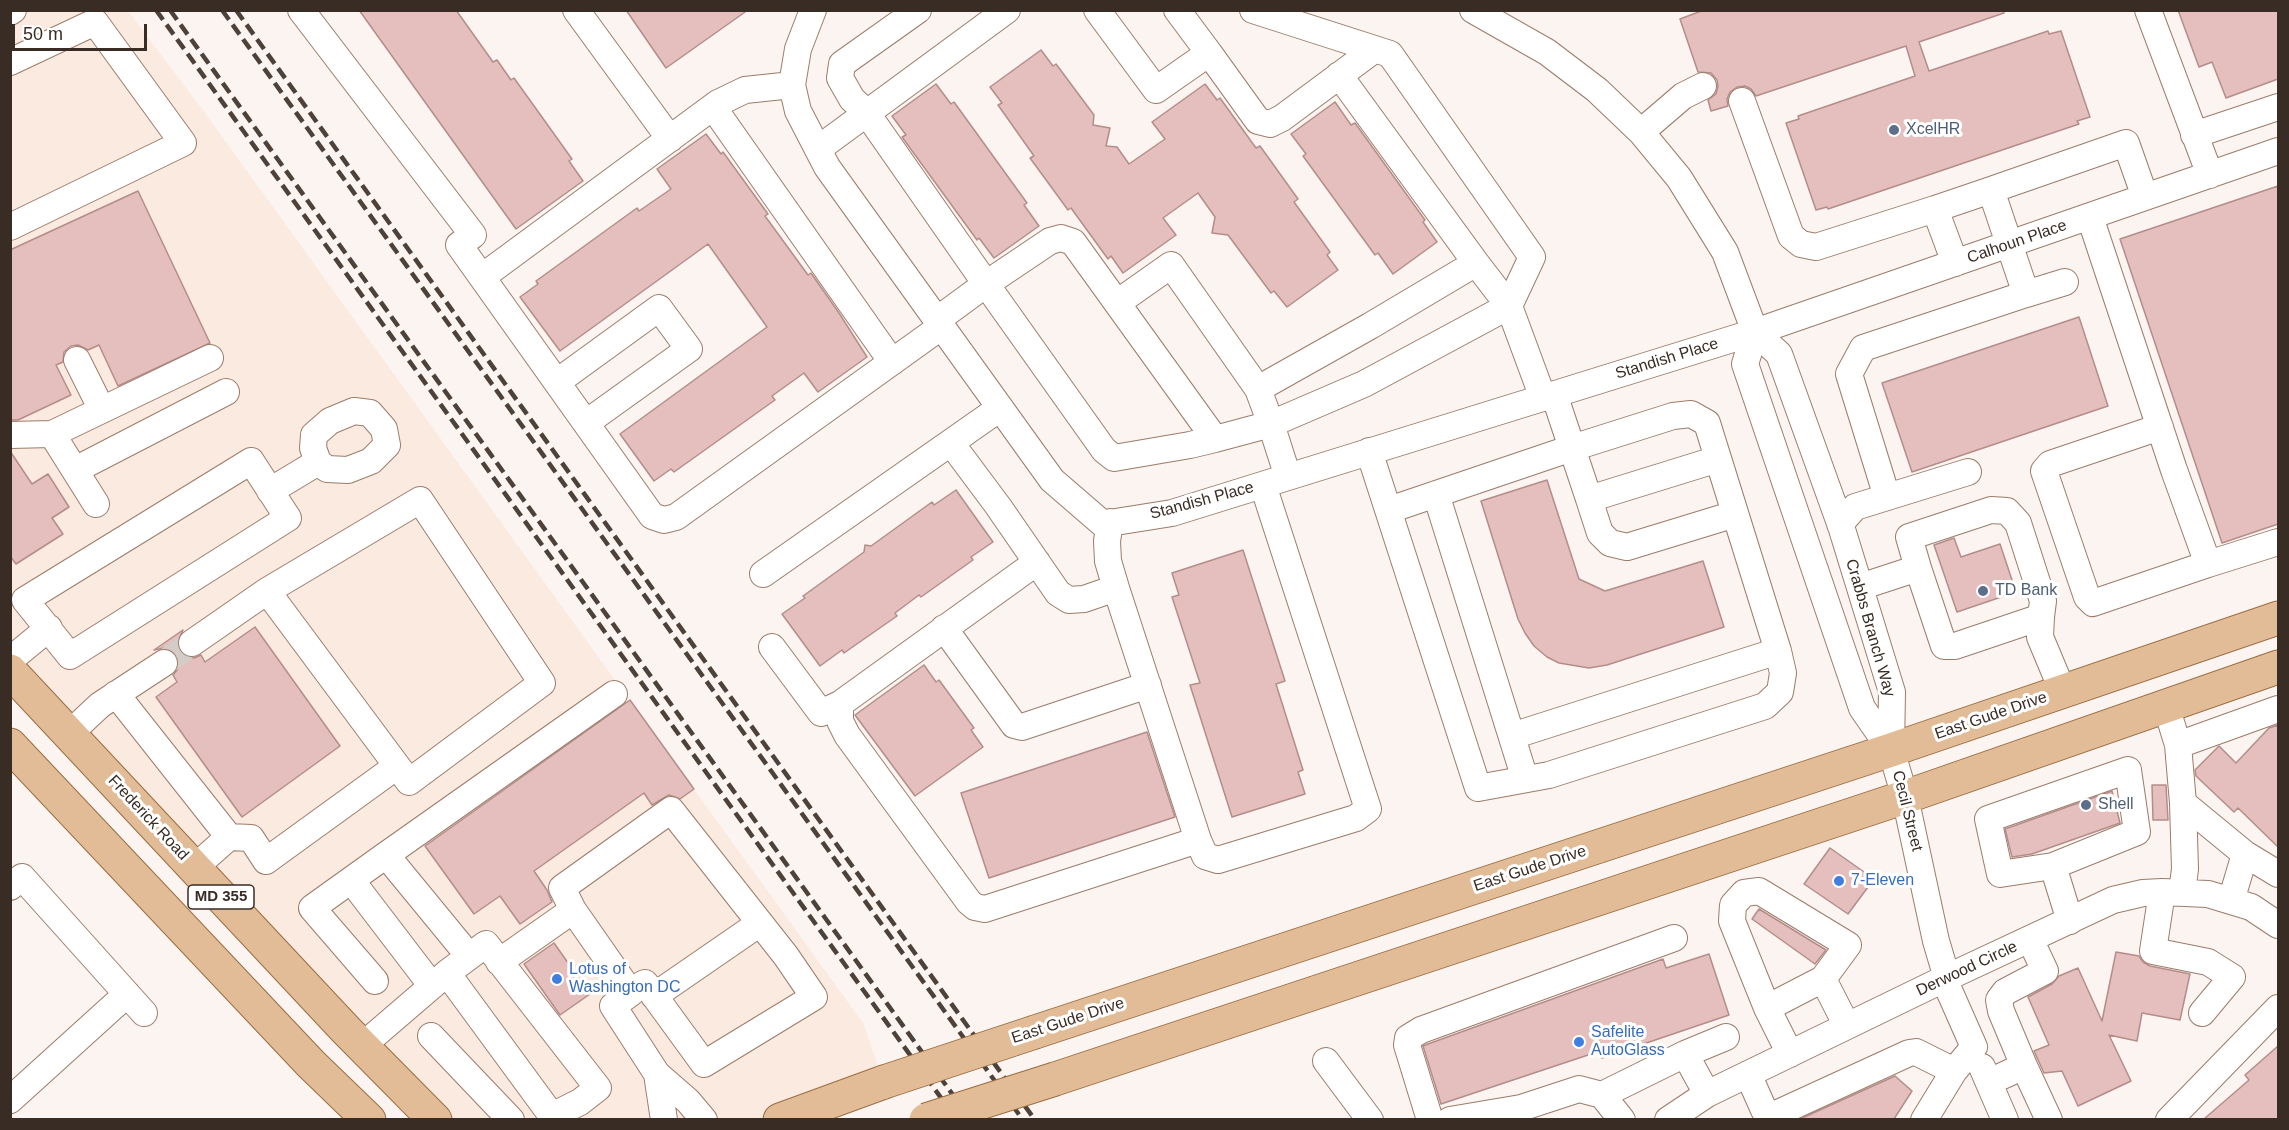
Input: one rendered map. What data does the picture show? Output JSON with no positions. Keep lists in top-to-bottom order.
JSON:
{
  "streets": {
    "main road": ["East Gude Drive", "Frederick Road", "MD 355"],
    "street": [
      "Calhoun Place",
      "Standish Place",
      "Crabbs Branch Way",
      "Cecil Street",
      "Derwood Circle"
    ]
  },
  "crossings": [
    ["Calhoun Place", "Standish Place"],
    ["Calhoun Place", "Crabbs Branch Way"],
    ["Standish Place", "Crabbs Branch Way"],
    ["Crabbs Branch Way", "East Gude Drive"],
    ["Crabbs Branch Way", "Cecil Street"],
    ["East Gude Drive", "Cecil Street"],
    ["Cecil Street", "Derwood Circle"]
  ],
  "places": [
    "XcelHR",
    "TD Bank",
    "Shell",
    "7-Eleven",
    "Lotus of Washington DC",
    "Safelite AutoGlass"
  ],
  "scale_bar": "50 m"
}
